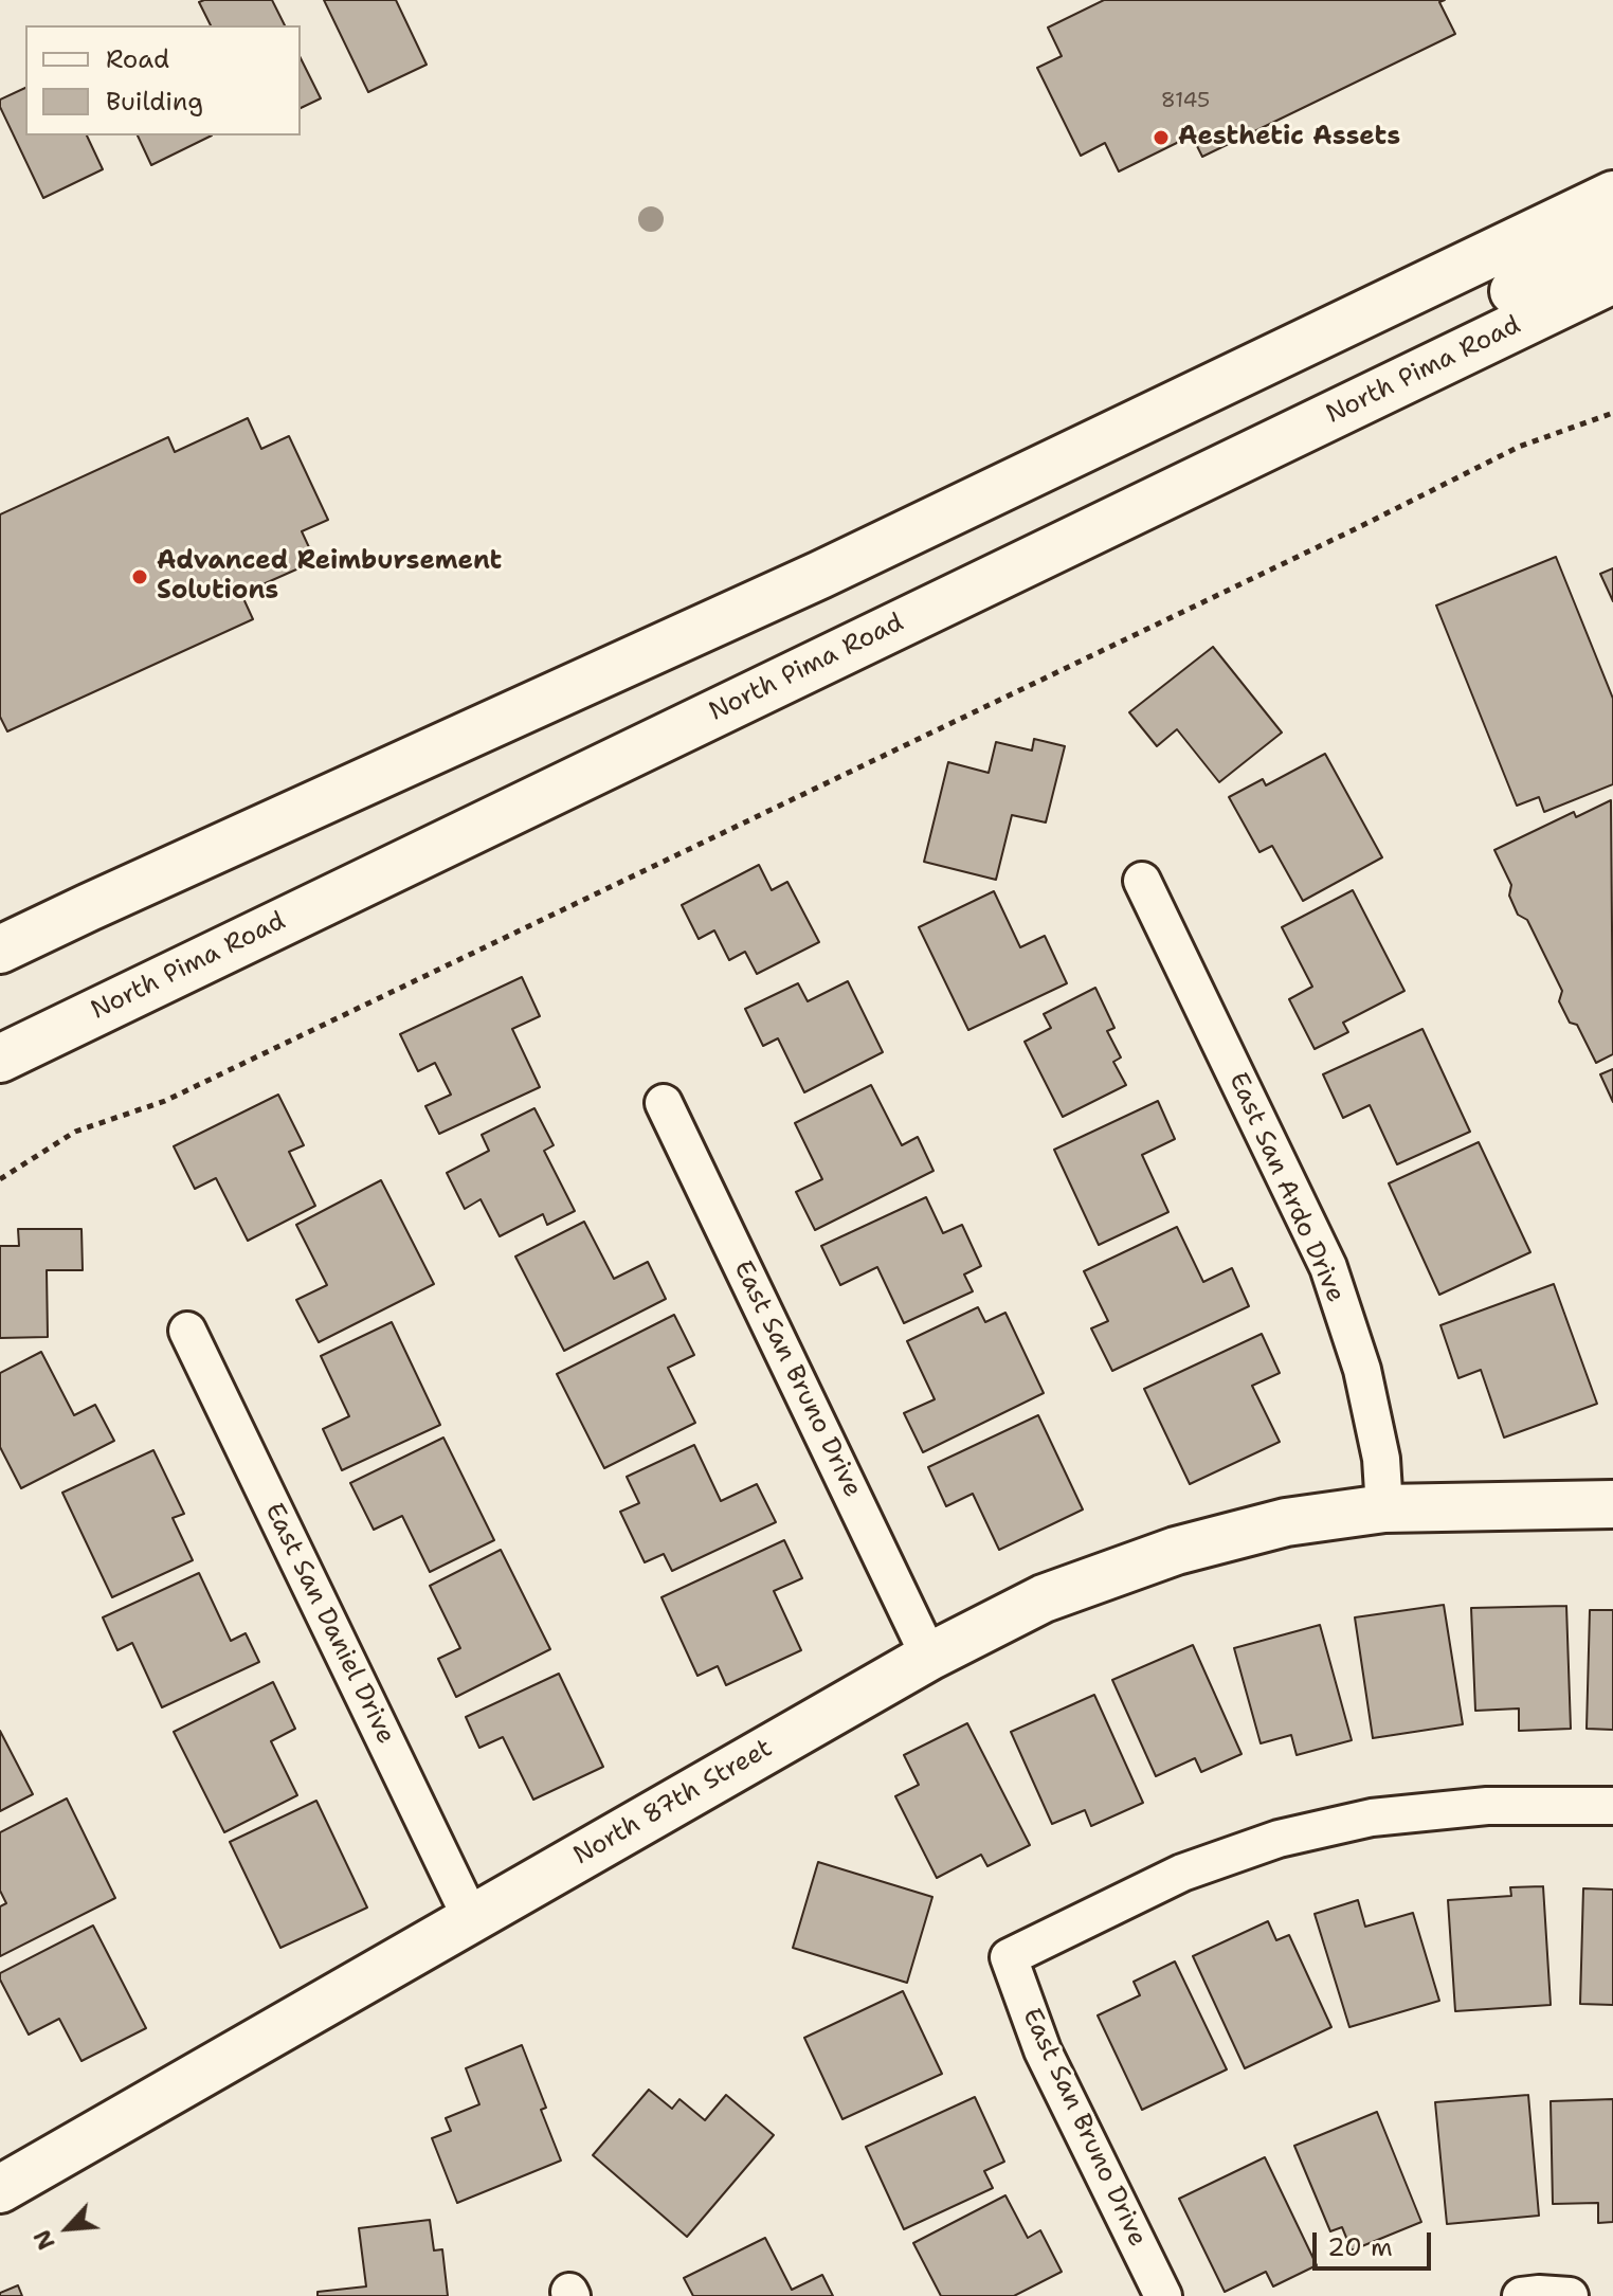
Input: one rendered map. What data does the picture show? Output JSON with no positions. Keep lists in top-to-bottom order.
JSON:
{
  "streets": {
    "main road": ["North Pima Road", "North 87th Street"],
    "street": ["East San Ardo Drive", "East San Bruno Drive", "East San Daniel Drive"]
  },
  "crossings": [
    ["East San Ardo Drive", "North 87th Street"],
    ["East San Bruno Drive", "North 87th Street"],
    ["East San Daniel Drive", "North 87th Street"]
  ],
  "places": ["Aesthetic Assets", "Advanced Reimbursement Solutions"],
  "house_numbers": ["8145"],
  "legend": ["Road", "Building"],
  "scale_bar": "20 m",
  "north": "bottom left"
}
